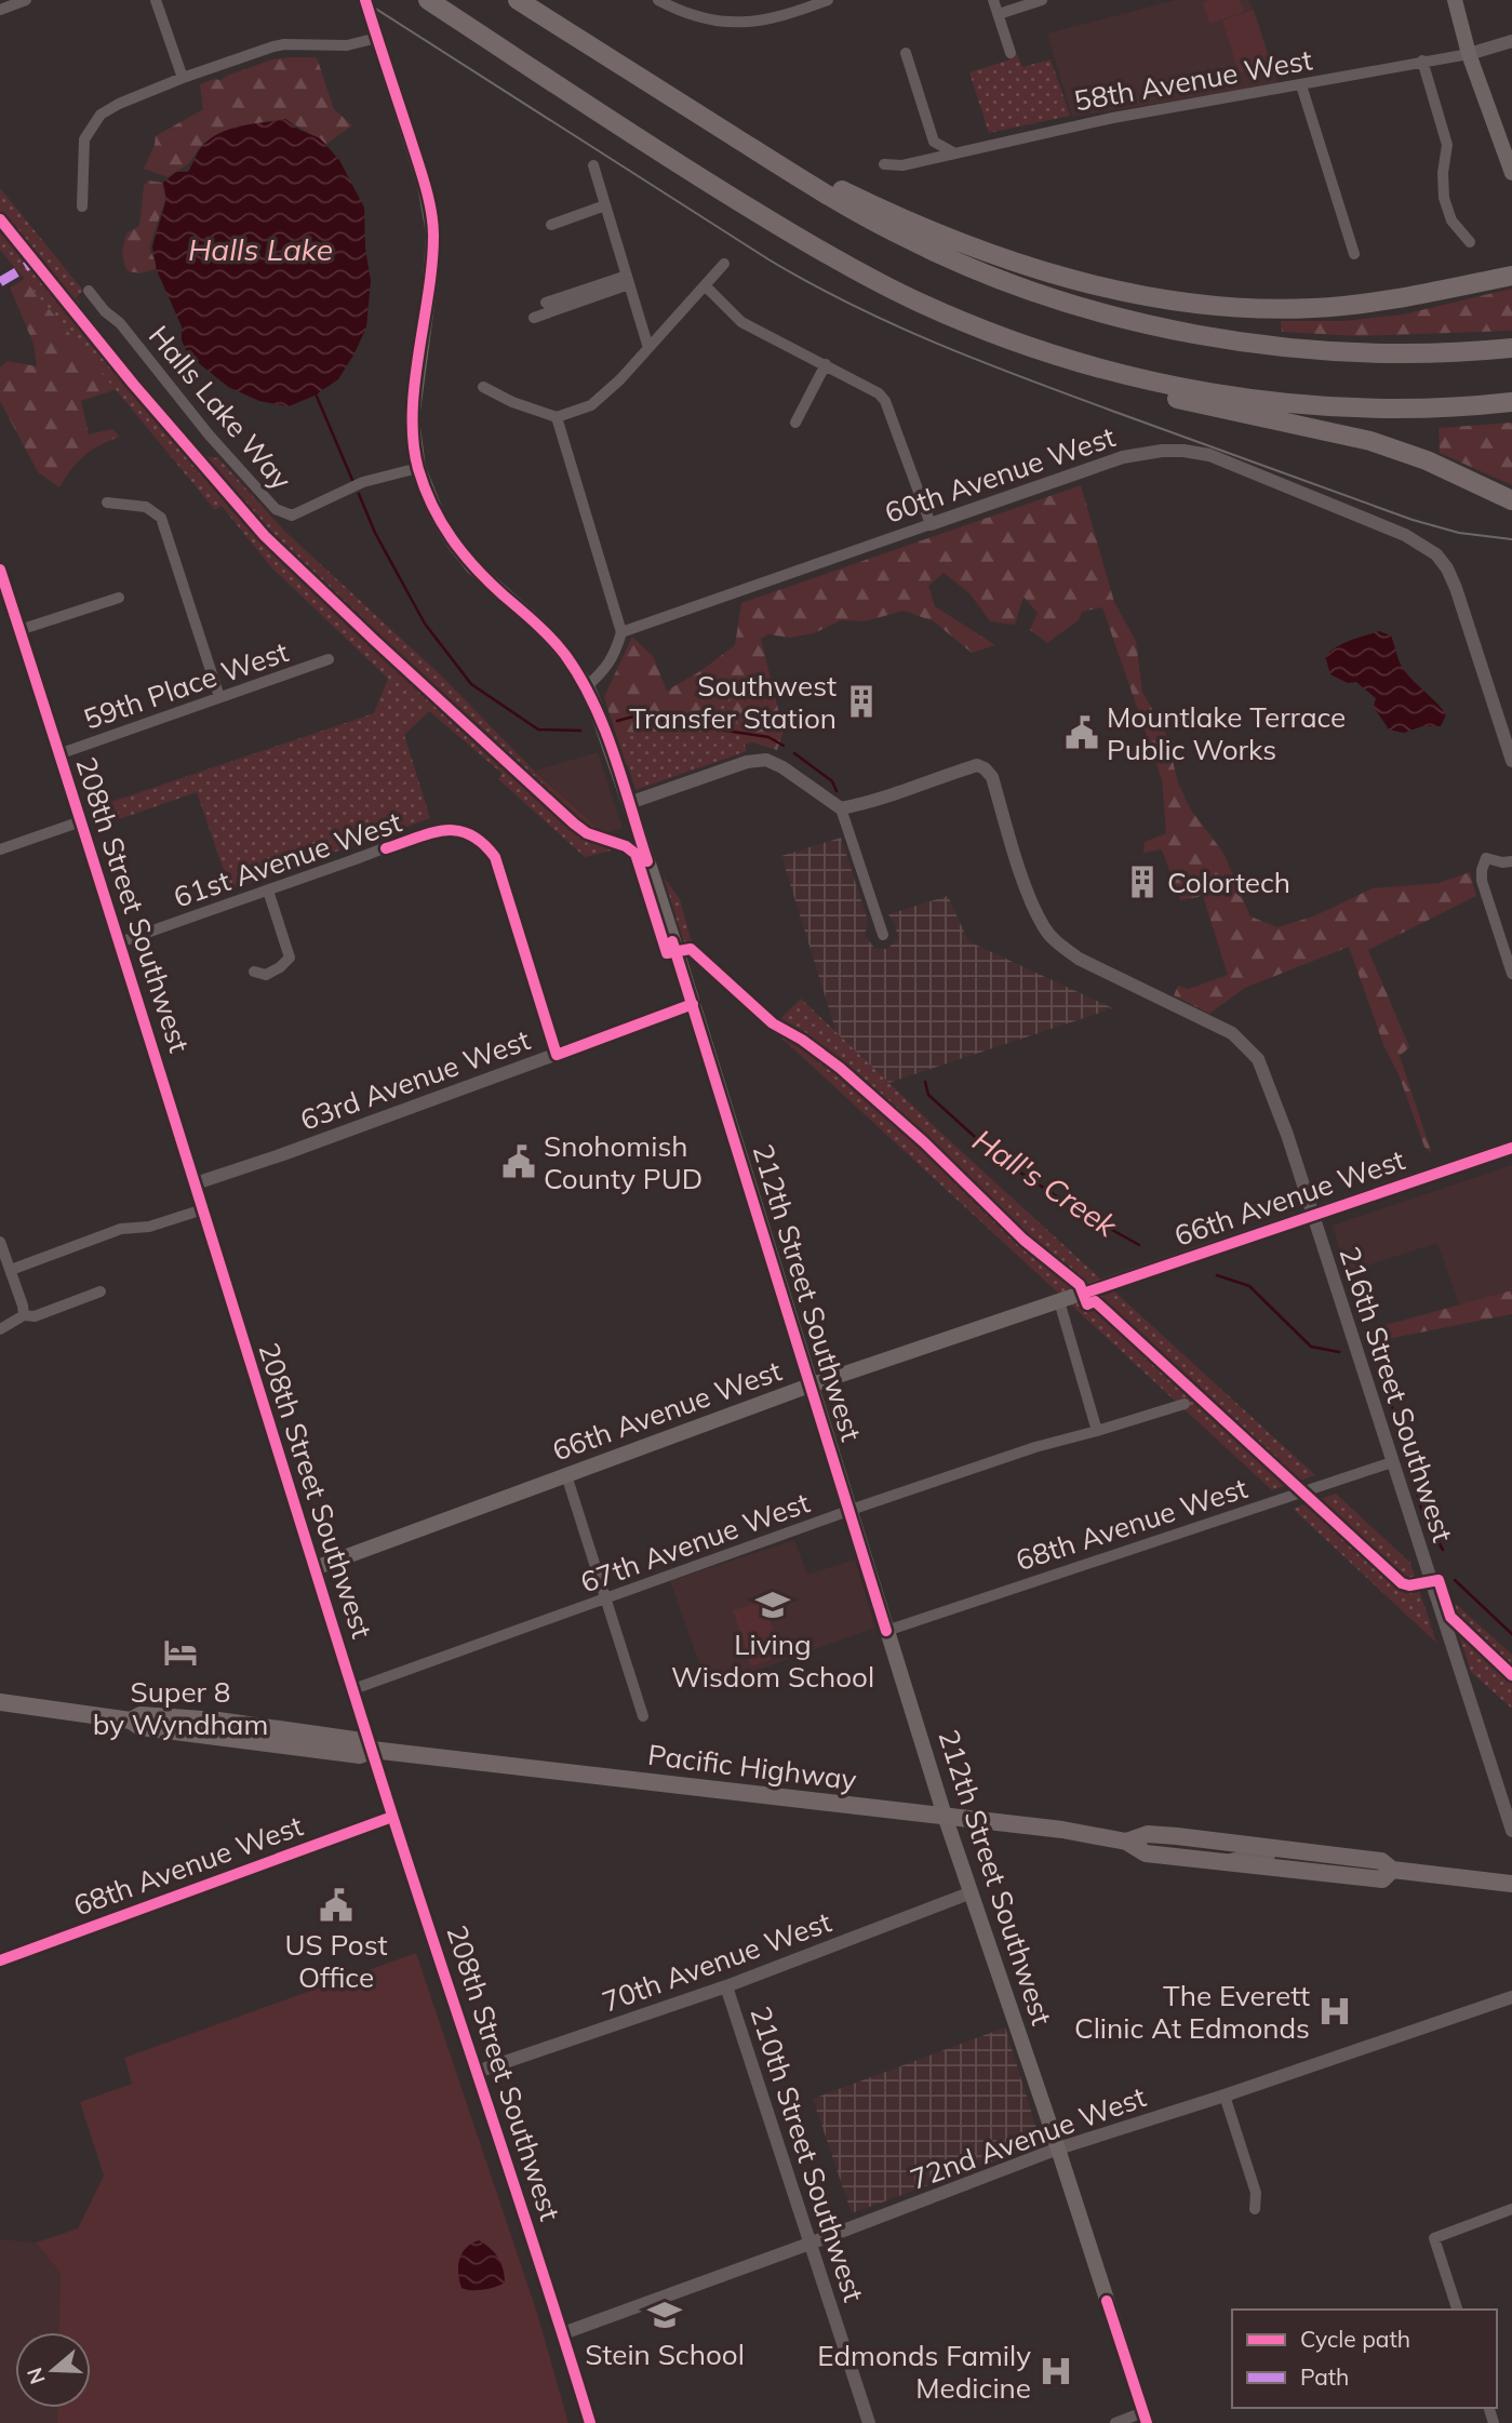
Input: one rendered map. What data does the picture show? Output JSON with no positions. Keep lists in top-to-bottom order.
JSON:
{
  "streets": {
    "highway": ["Pacific Highway"],
    "main road": ["66th Avenue West", "212th Street Southwest"],
    "street": [
      "58th Avenue West",
      "Halls Lake Way",
      "60th Avenue West",
      "59th Place West",
      "61st Avenue West",
      "208th Street Southwest",
      "63rd Avenue West",
      "216th Street Southwest",
      "68th Avenue West",
      "67th Avenue West",
      "70th Avenue West",
      "72nd Avenue West",
      "210th Street Southwest"
    ]
  },
  "crossings": [
    ["Halls Lake Way", "212th Street Southwest"],
    ["59th Place West", "208th Street Southwest"],
    ["61st Avenue West", "208th Street Southwest"],
    ["61st Avenue West", "63rd Avenue West"],
    ["208th Street Southwest", "63rd Avenue West"],
    ["208th Street Southwest", "66th Avenue West"],
    ["208th Street Southwest", "68th Avenue West"],
    ["208th Street Southwest", "67th Avenue West"],
    ["208th Street Southwest", "Pacific Highway"],
    ["208th Street Southwest", "70th Avenue West"],
    ["208th Street Southwest", "72nd Avenue West"],
    ["63rd Avenue West", "212th Street Southwest"],
    ["66th Avenue West", "212th Street Southwest"],
    ["66th Avenue West", "216th Street Southwest"],
    ["212th Street Southwest", "68th Avenue West"],
    ["212th Street Southwest", "67th Avenue West"],
    ["212th Street Southwest", "Pacific Highway"],
    ["212th Street Southwest", "70th Avenue West"],
    ["212th Street Southwest", "72nd Avenue West"],
    ["216th Street Southwest", "68th Avenue West"],
    ["70th Avenue West", "210th Street Southwest"],
    ["72nd Avenue West", "210th Street Southwest"]
  ],
  "water": ["Halls Lake", "Hall's Creek"],
  "places": {
    "building": ["Southwest Transfer Station", "Colortech"],
    "public building": ["Mountlake Terrace Public Works", "Snohomish County PUD", "US Post Office"],
    "school or university": ["Living Wisdom School", "Stein School"],
    "hotel": ["Super 8 by Wyndham"],
    "hospital": ["The Everett Clinic At Edmonds", "Edmonds Family Medicine"]
  },
  "legend": ["Cycle path", "Path"],
  "north": "left"
}
